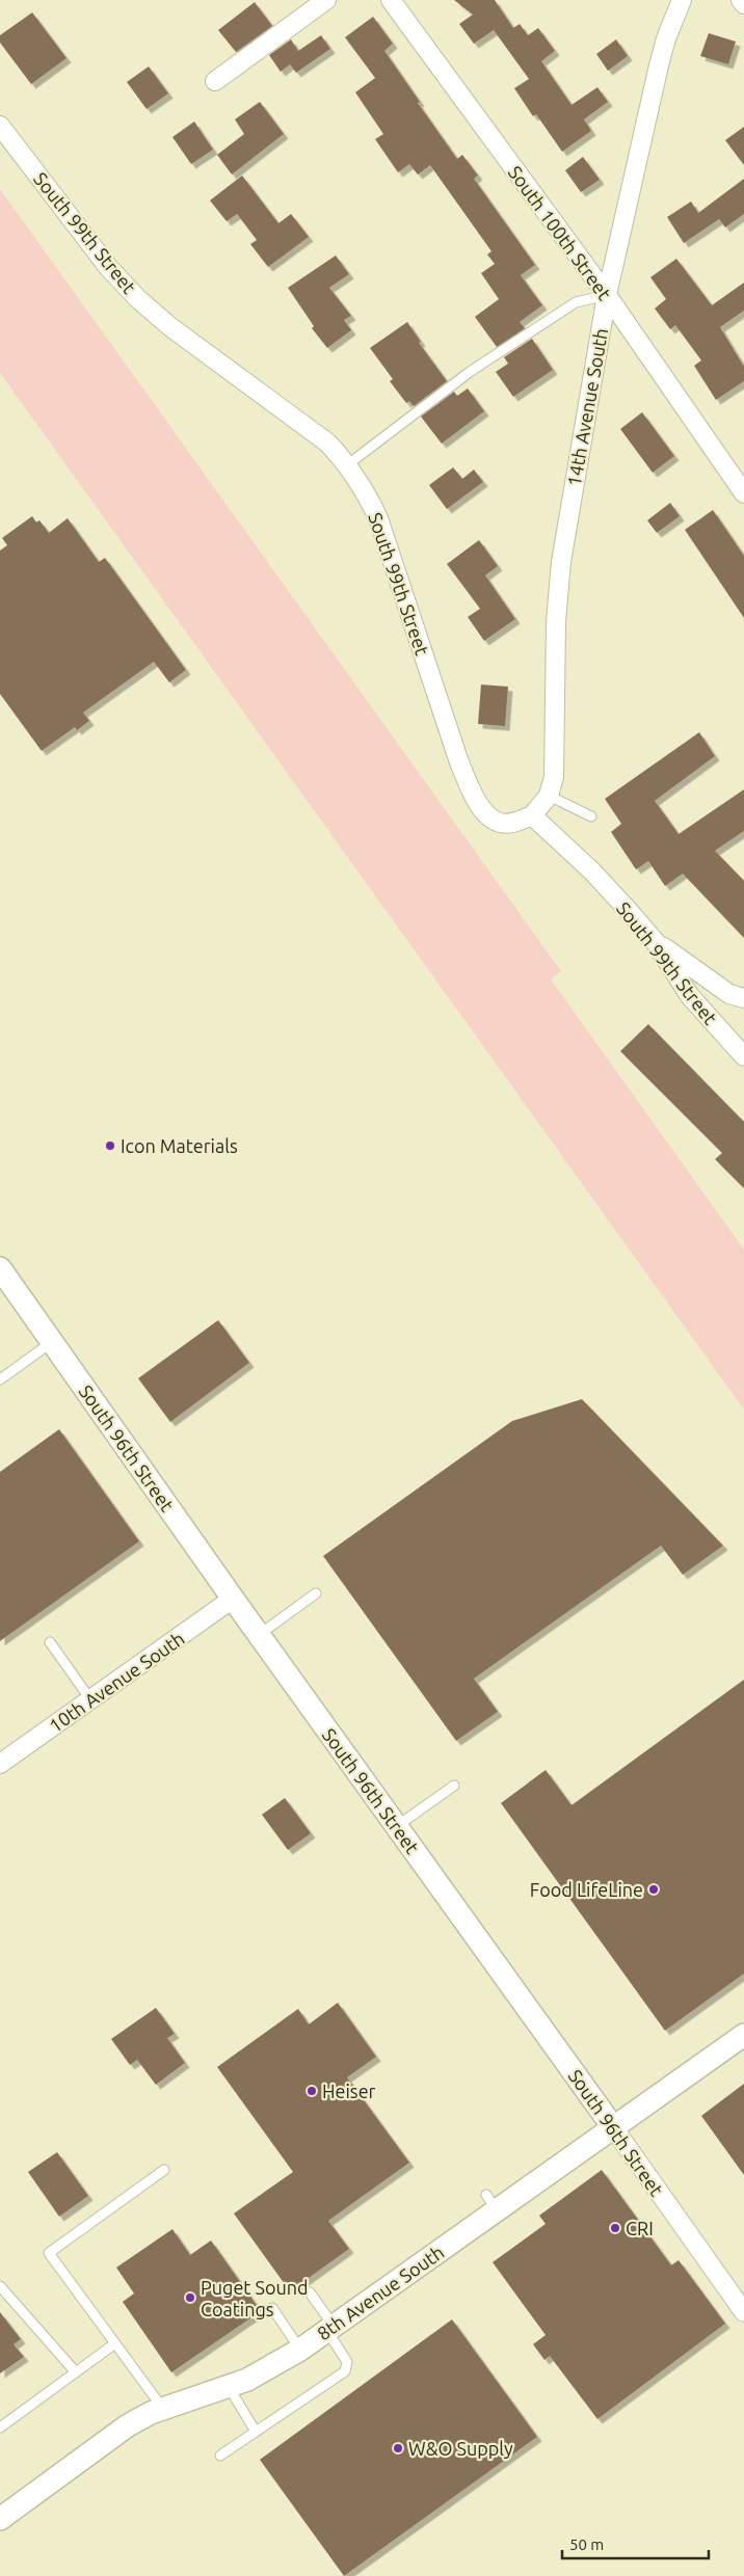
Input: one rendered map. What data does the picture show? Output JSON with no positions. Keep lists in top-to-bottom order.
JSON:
{
  "streets": {
    "street": [
      "South 99th Street",
      "South 100th Street",
      "14th Avenue South",
      "South 96th Street",
      "10th Avenue South",
      "8th Avenue South"
    ]
  },
  "crossings": [
    ["South 99th Street", "14th Avenue South"],
    ["South 100th Street", "14th Avenue South"],
    ["South 96th Street", "10th Avenue South"],
    ["South 96th Street", "8th Avenue South"]
  ],
  "places": [
    "Icon Materials",
    "Food LifeLine",
    "Heiser",
    "CRI",
    "Puget Sound Coatings",
    "W&O Supply"
  ],
  "scale_bar": "50 m"
}
